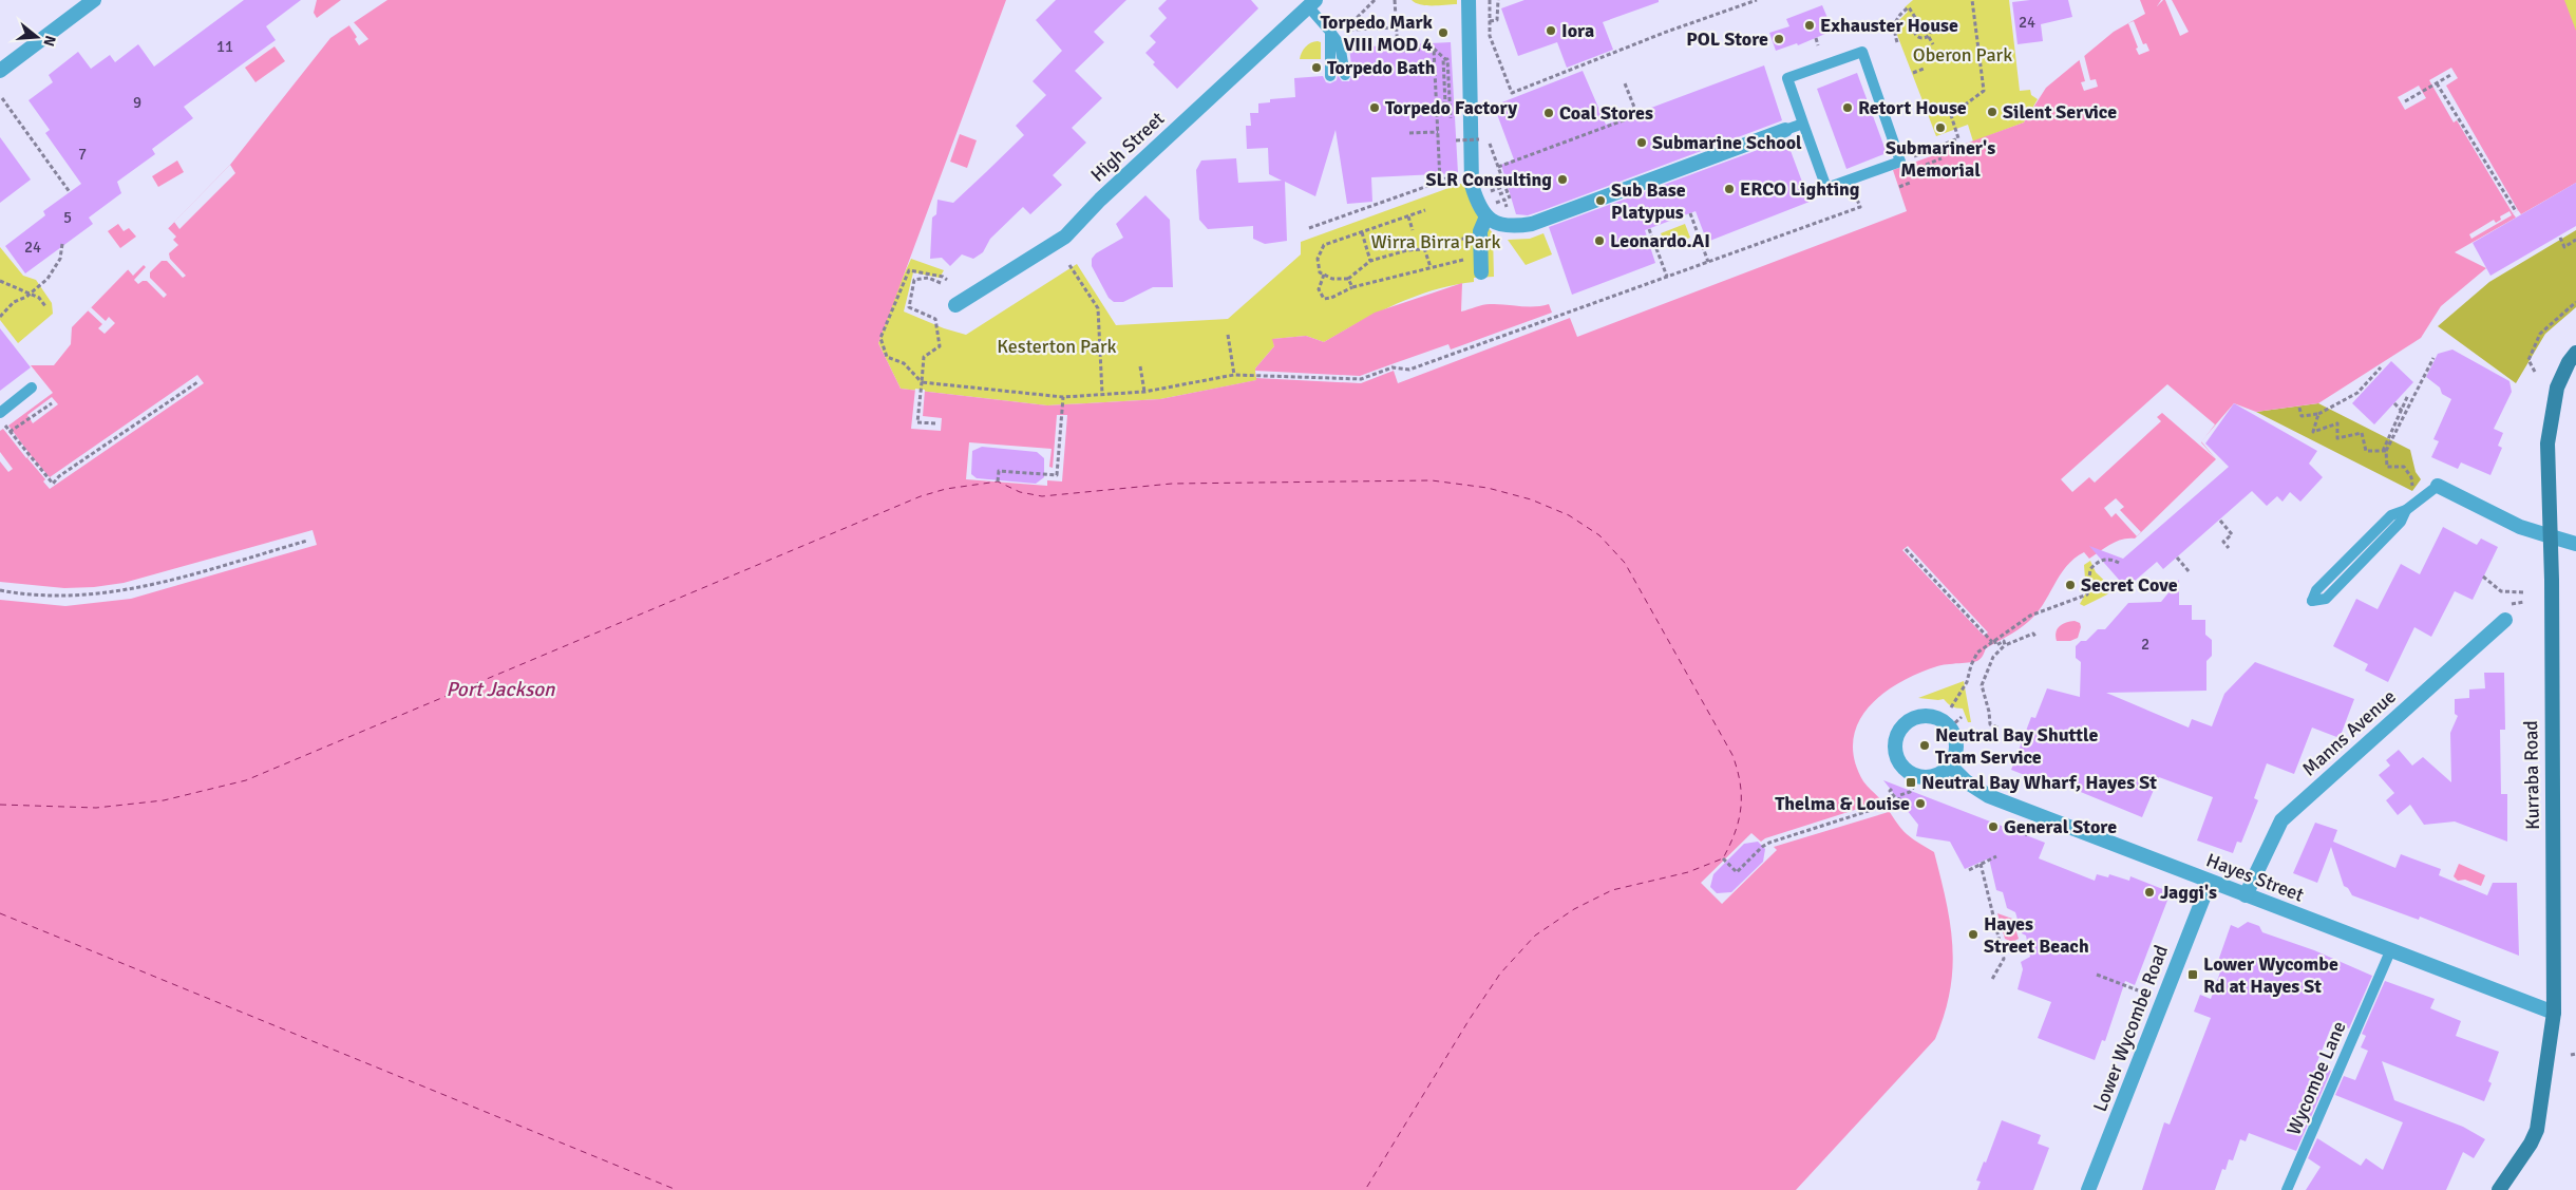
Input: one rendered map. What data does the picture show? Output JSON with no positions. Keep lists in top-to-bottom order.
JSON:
{
  "streets": {
    "main road": ["Kurraba Road"],
    "street": [
      "High Street",
      "Manns Avenue",
      "Hayes Street",
      "Lower Wycombe Road"
    ],
    "lane": ["Wycombe Lane"]
  },
  "crossings": [
    ["Manns Avenue", "Hayes Street"],
    ["Kurraba Road", "Hayes Street"],
    ["Hayes Street", "Lower Wycombe Road"],
    ["Hayes Street", "Wycombe Lane"]
  ],
  "water": ["Port Jackson"],
  "parks": ["Oberon Park", "Wirra Birra Park", "Kesterton Park"],
  "places": {
    "other": [
      "Exhauster House",
      "Iora",
      "Torpedo Mark VIII MOD 4",
      "POL Store",
      "Torpedo Bath",
      "Torpedo Factory",
      "Retort House",
      "Silent Service",
      "Coal Stores",
      "Submariner's Memorial",
      "Submarine School",
      "SLR Consulting",
      "ERCO Lighting",
      "Sub Base Platypus",
      "Leonardo.AI",
      "Secret Cove",
      "Neutral Bay Shuttle Tram Service",
      "Thelma & Louise",
      "General Store",
      "Jaggi's",
      "Hayes Street Beach"
    ],
    "transit": ["Neutral Bay Wharf, Hayes St", "Lower Wycombe Rd at Hayes St"]
  },
  "house_numbers": [
    "24",
    "11",
    "9",
    "7",
    "5",
    "24",
    "2"
  ],
  "north": "right"
}
